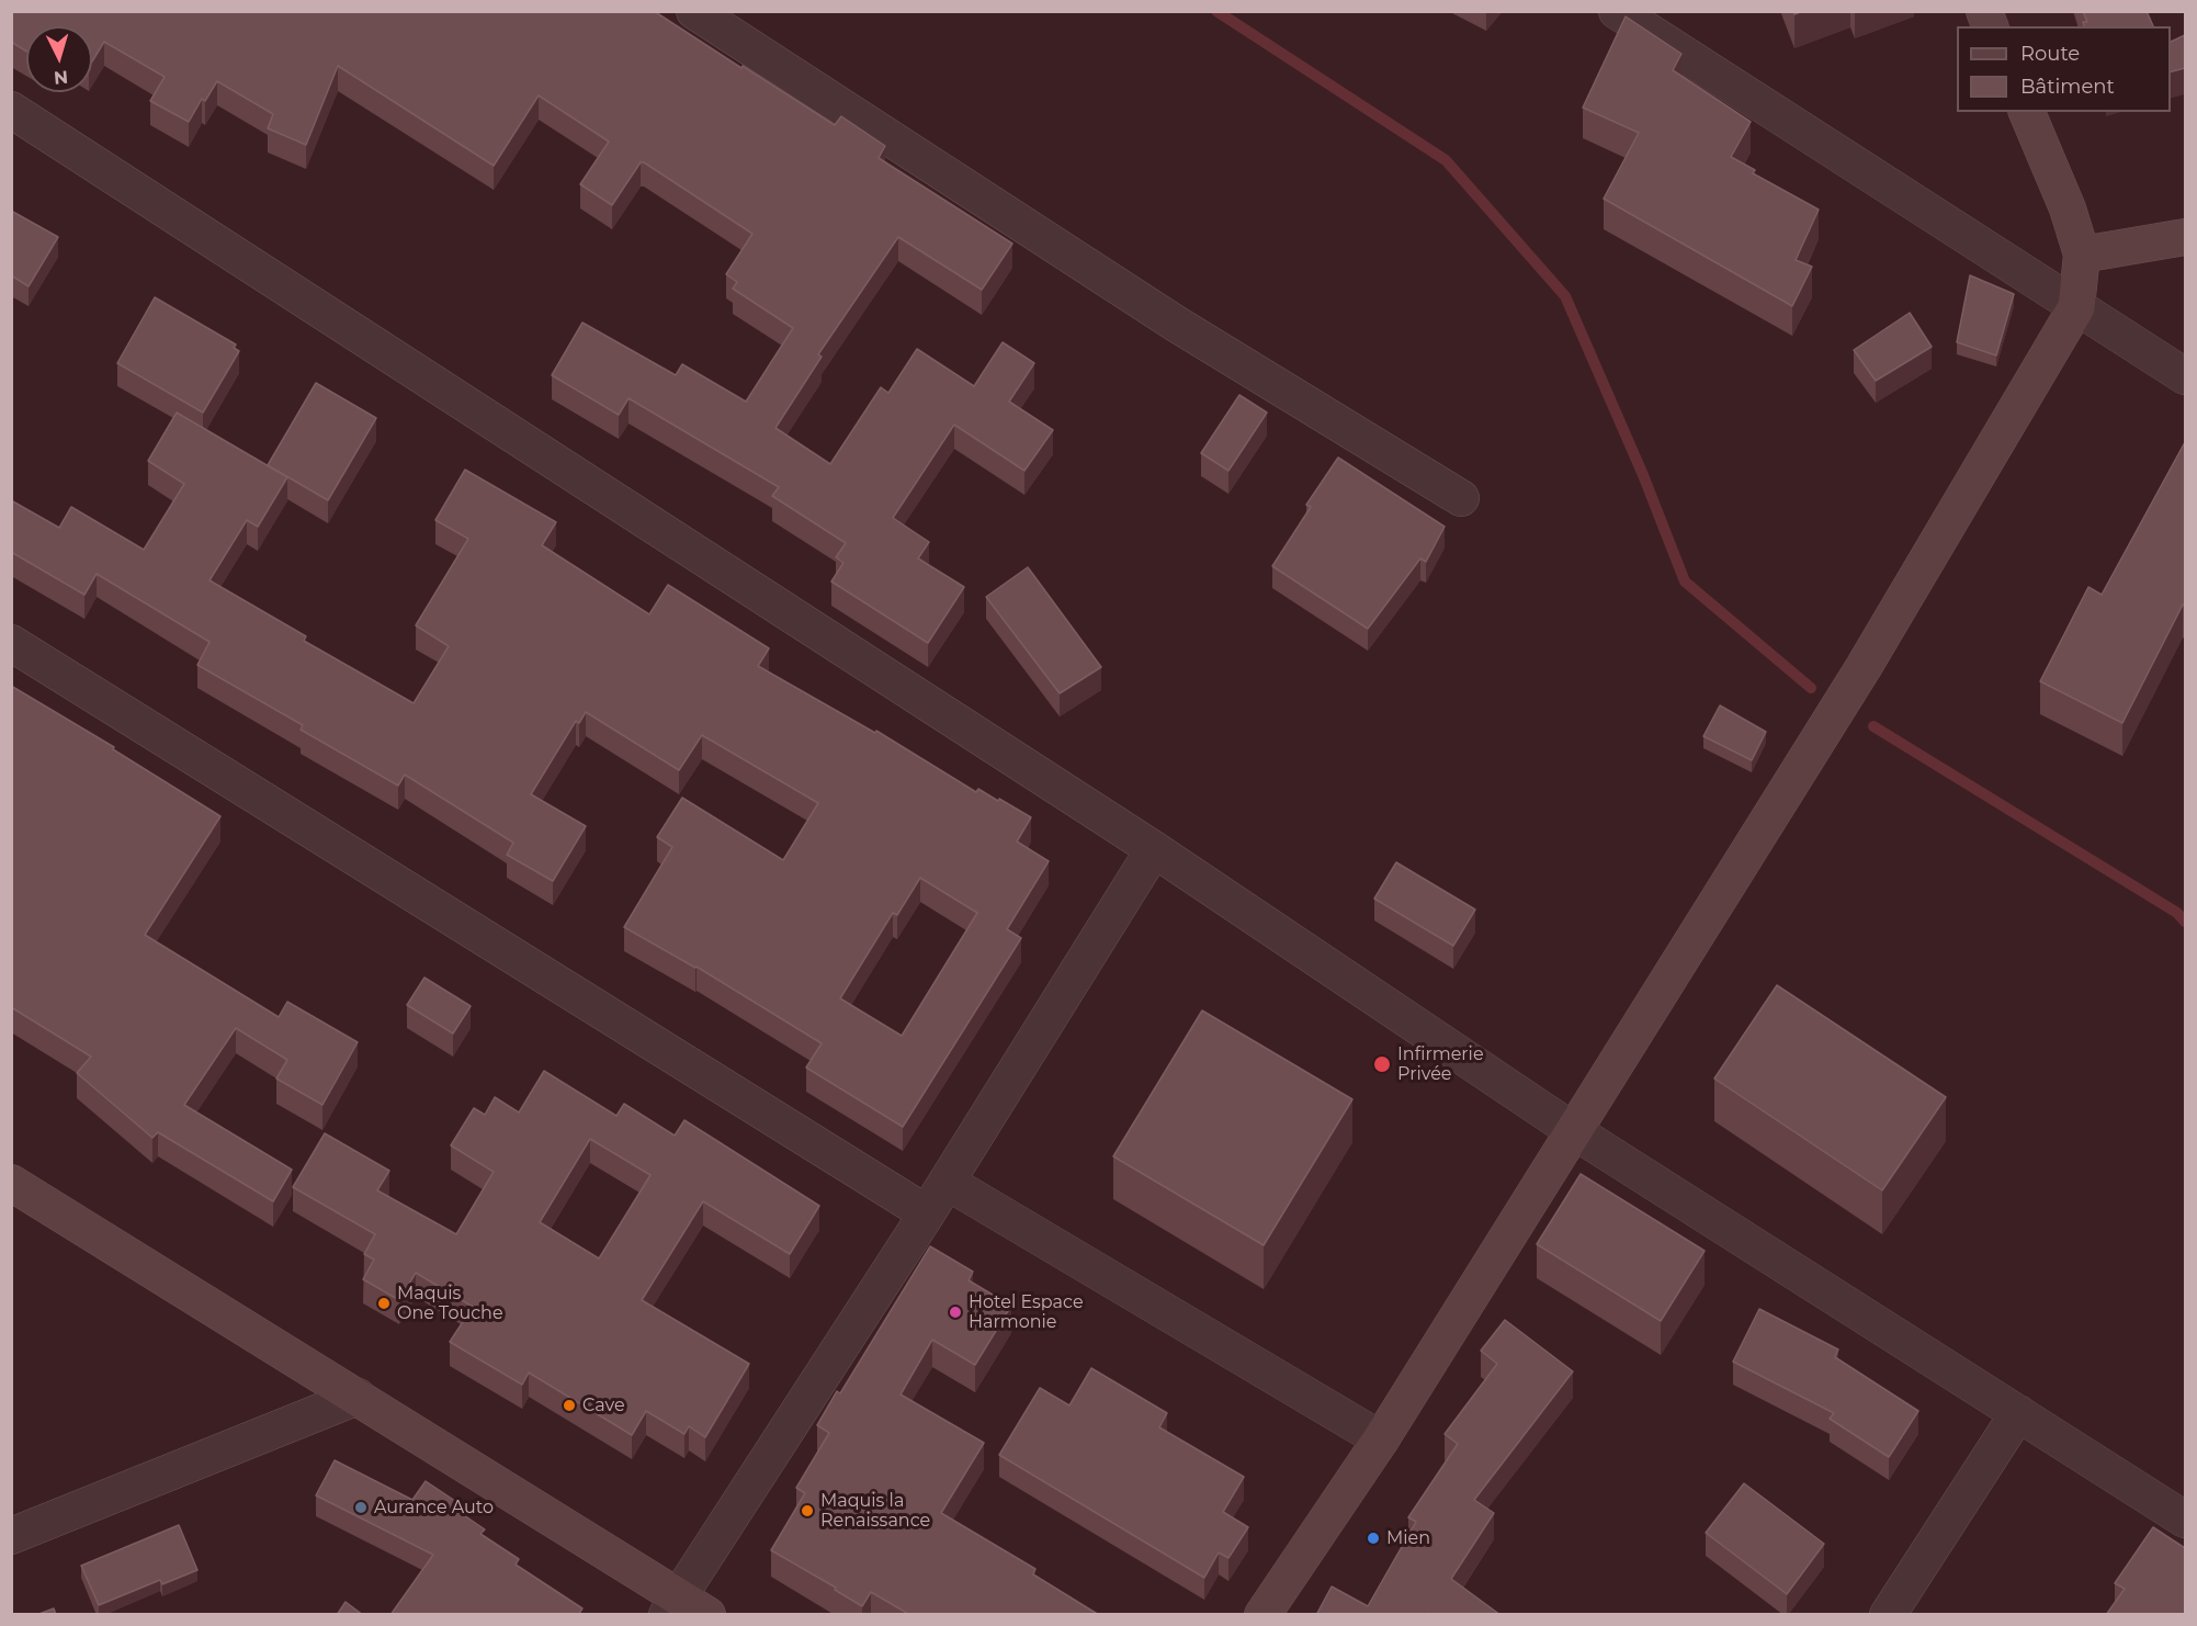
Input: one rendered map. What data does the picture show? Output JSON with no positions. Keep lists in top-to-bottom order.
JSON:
{
  "places": [
    "Infirmerie Privée",
    "Maquis One Touche",
    "Hotel Espace Harmonie",
    "Cave",
    "Aurance Auto",
    "Maquis la Renaissance",
    "Mien"
  ],
  "legend": ["Route", "Bâtiment"],
  "north": "bottom"
}
